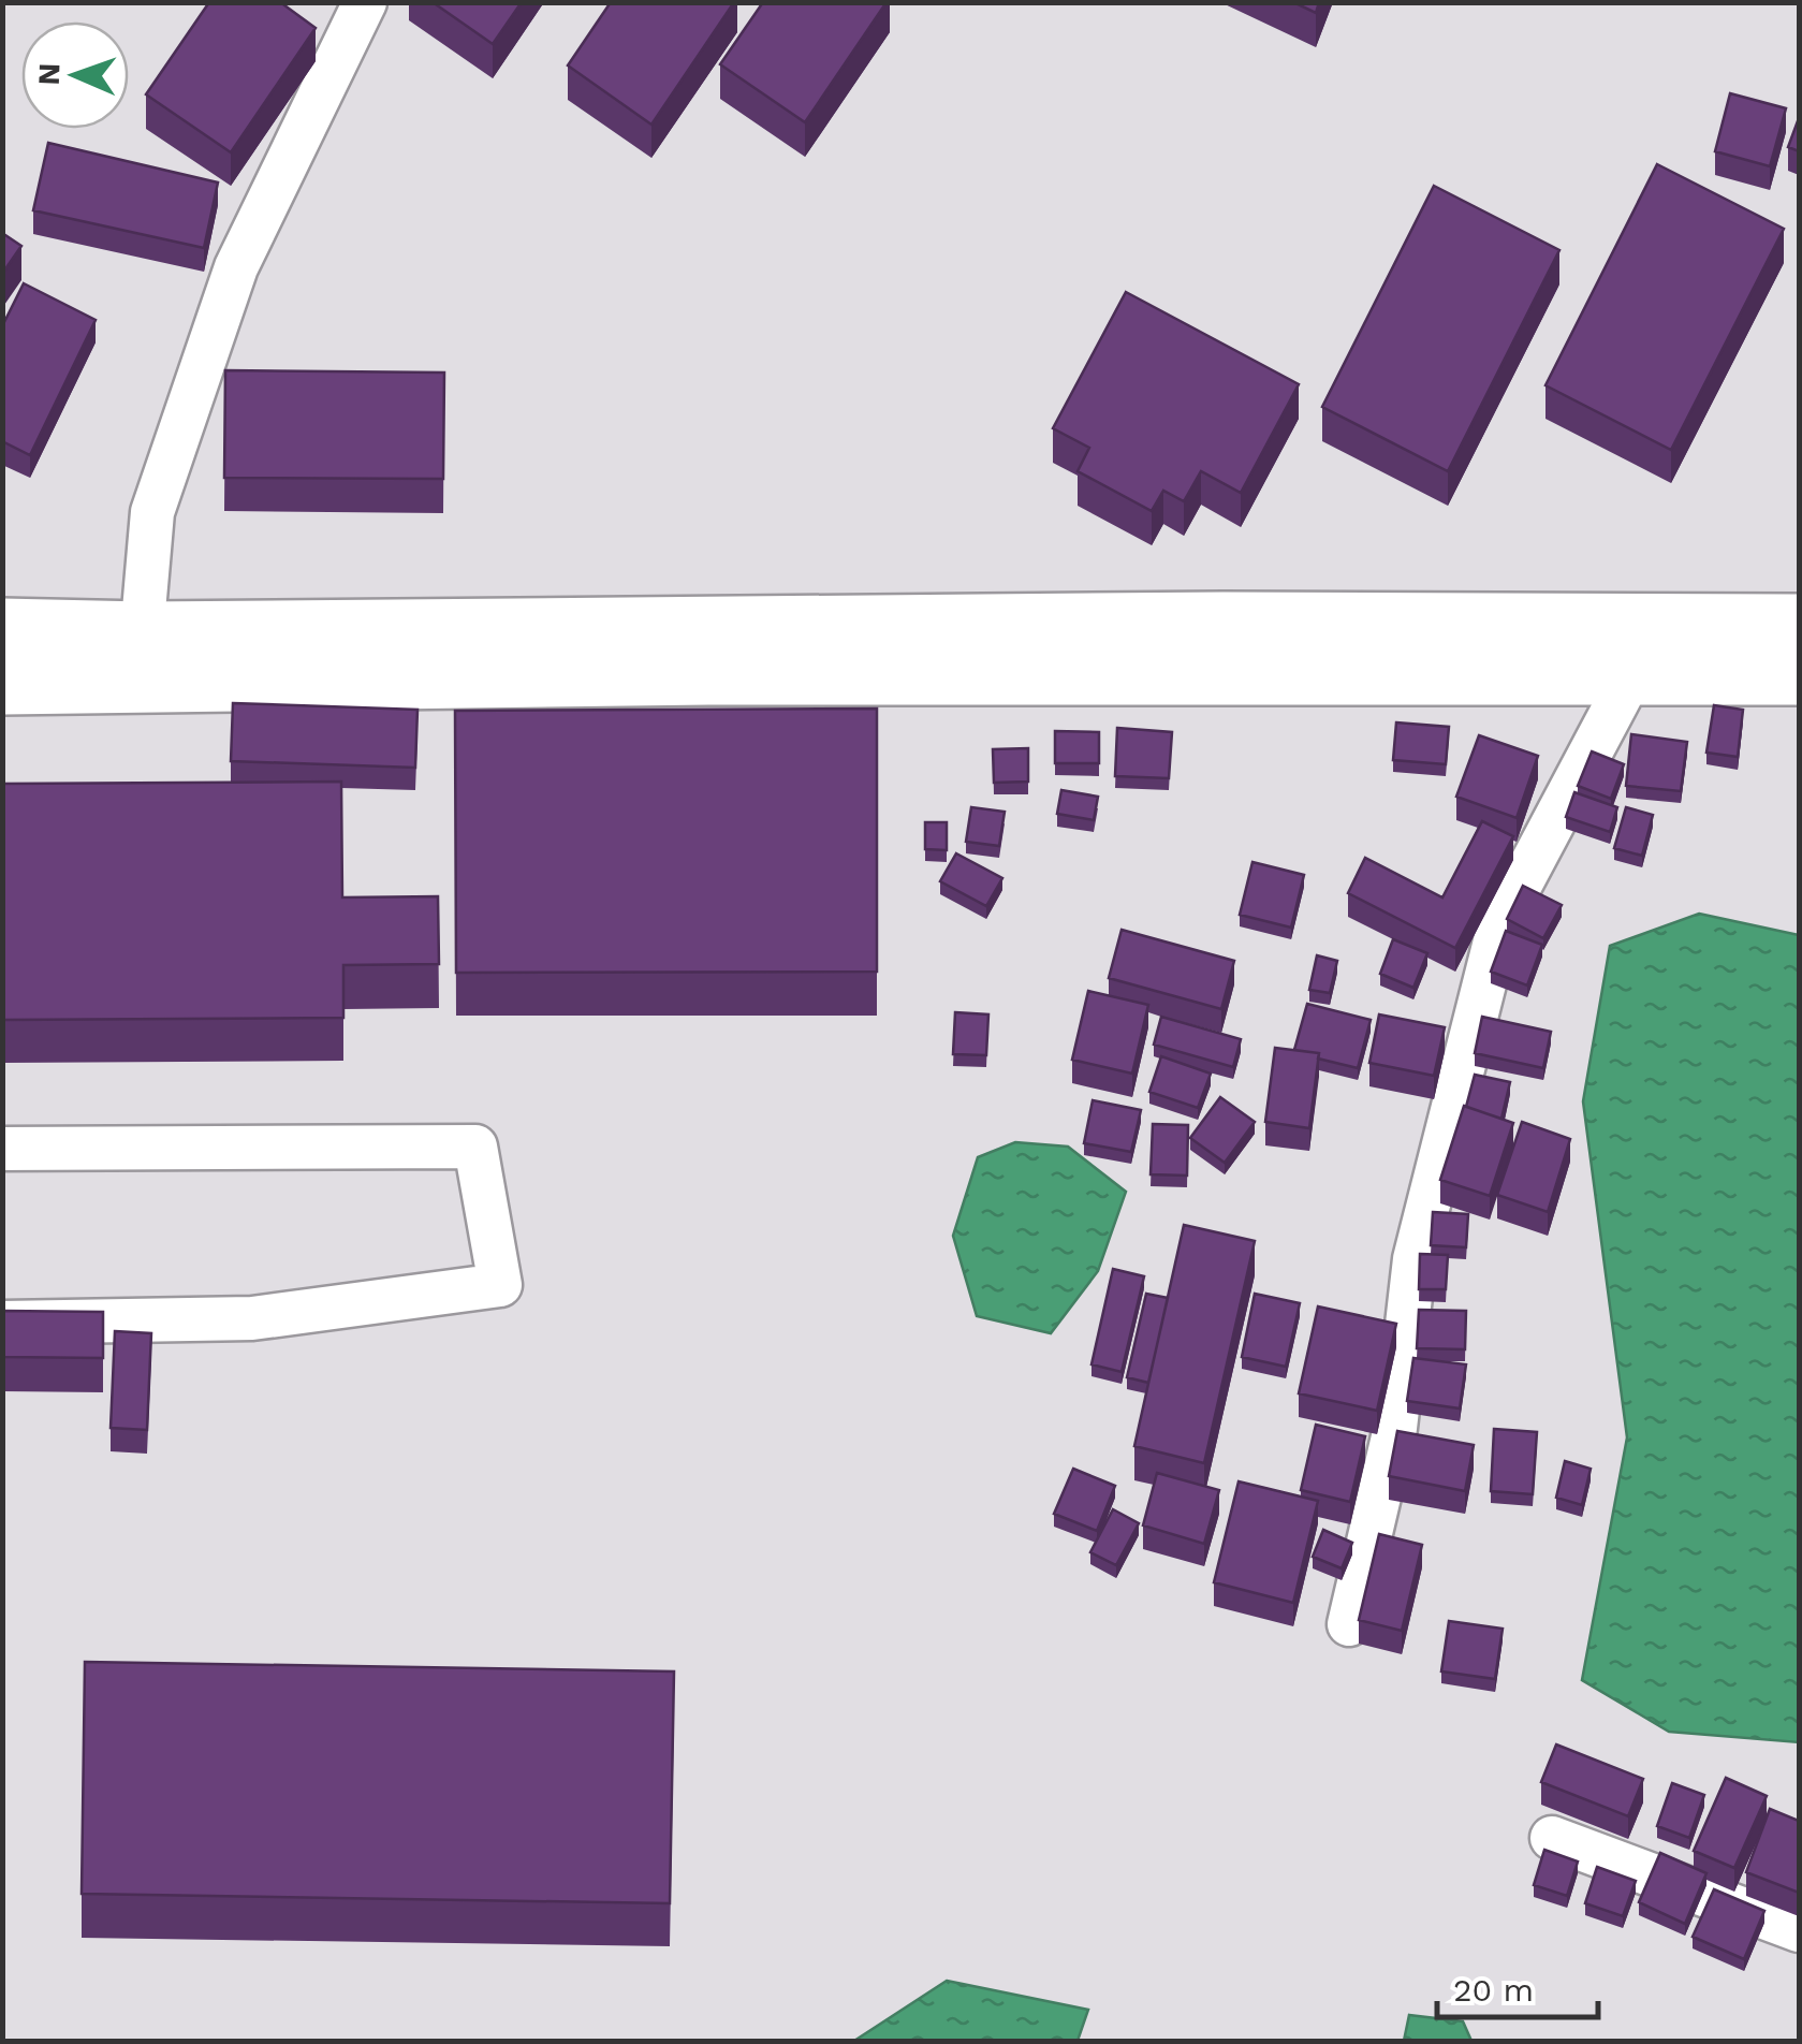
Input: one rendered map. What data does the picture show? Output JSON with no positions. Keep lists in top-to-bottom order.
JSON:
{
  "scale_bar": "20 m",
  "north": "left"
}
